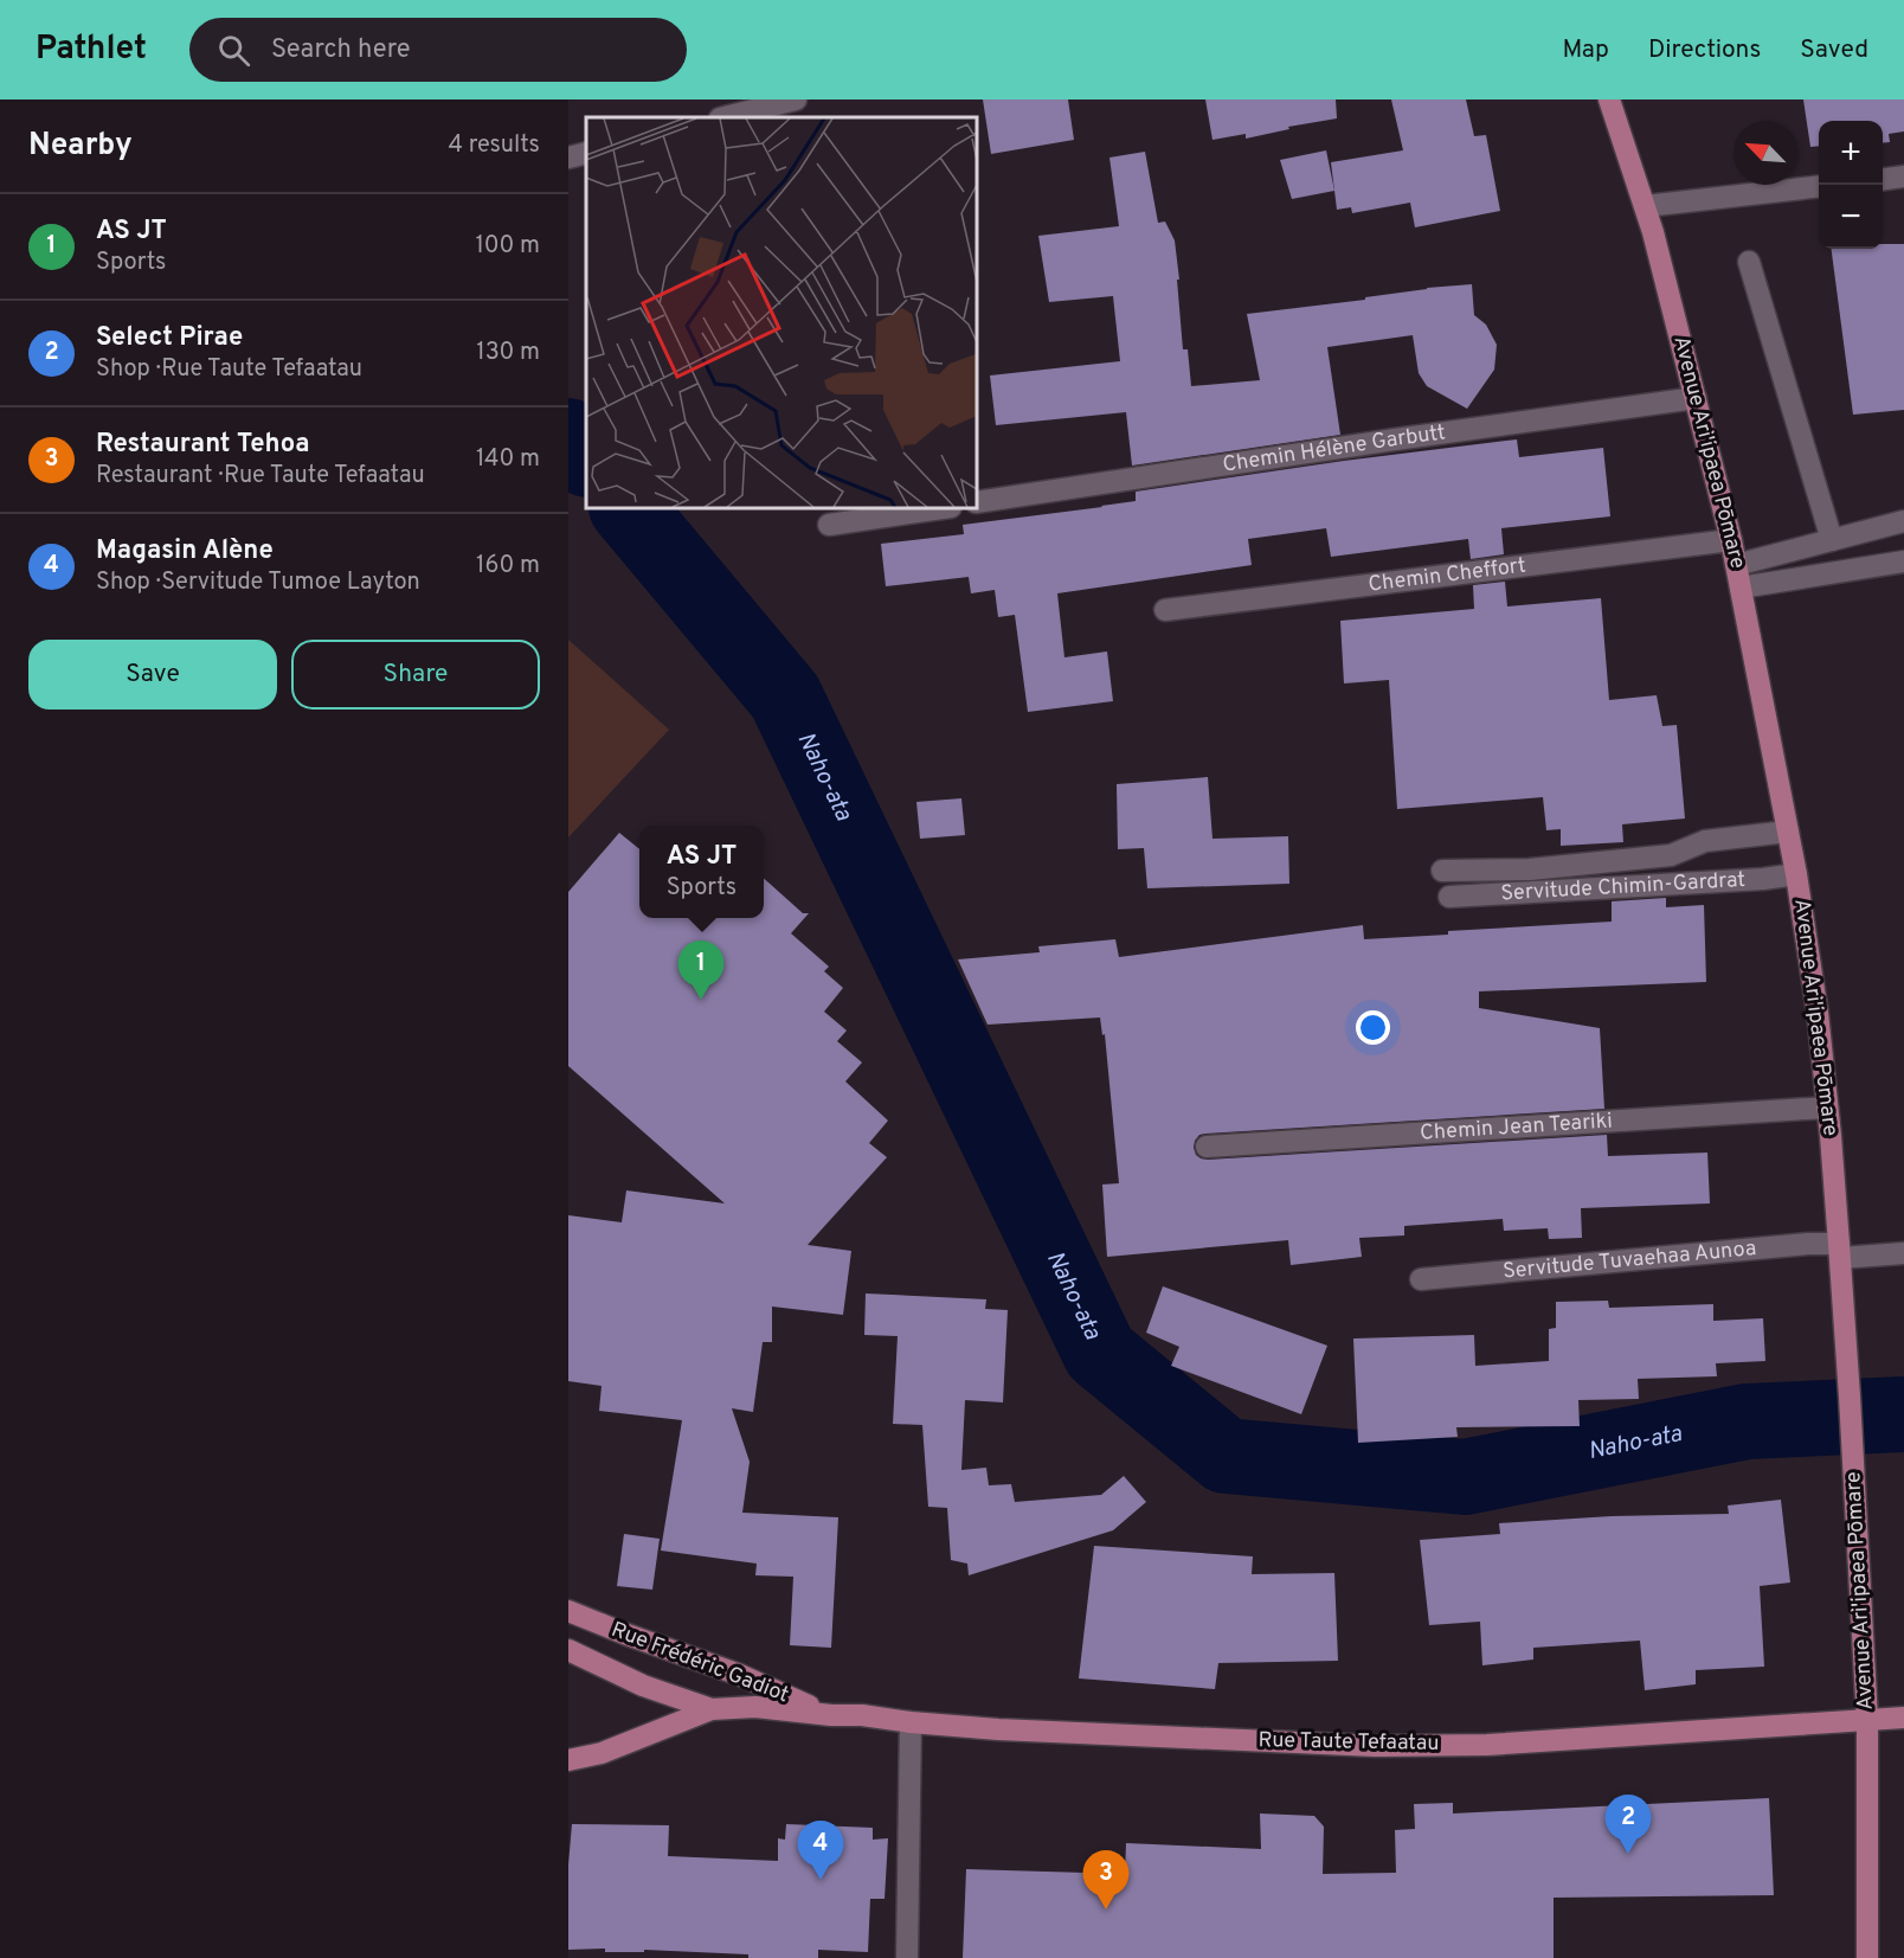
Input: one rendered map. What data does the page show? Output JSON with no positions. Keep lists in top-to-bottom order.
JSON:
{
  "streets": {
    "main road": ["Avenue Ari'ipaea Pōmare", "Rue Frédéric Gadiot", "Rue Taute Tefaatau"],
    "street": [
      "Chemin Hélène Garbutt",
      "Chemin Cheffort",
      "Servitude Chimin-Gardrat",
      "Chemin Jean Teariki",
      "Servitude Tuvaehaa Aunoa"
    ]
  },
  "crossings": [
    ["Chemin Hélène Garbutt", "Avenue Ari'ipaea Pōmare"],
    ["Avenue Ari'ipaea Pōmare", "Chemin Cheffort"],
    ["Avenue Ari'ipaea Pōmare", "Servitude Chimin-Gardrat"],
    ["Avenue Ari'ipaea Pōmare", "Chemin Jean Teariki"],
    ["Avenue Ari'ipaea Pōmare", "Servitude Tuvaehaa Aunoa"],
    ["Avenue Ari'ipaea Pōmare", "Rue Taute Tefaatau"],
    ["Rue Frédéric Gadiot", "Rue Taute Tefaatau"]
  ],
  "water": ["Naho-ata"],
  "north": "top left",
  "page": {
    "header": "Pathlet",
    "search": "Search here",
    "nav": ["Map", "Directions", "Saved"],
    "heading": ["Nearby", "4 results"],
    "map_buttons": ["+", "−"],
    "list": [
      {
        "mark": "1",
        "name": "AS JT",
        "note": "Sports",
        "value": "100 m"
      },
      {
        "mark": "2",
        "name": "Select Pirae",
        "note": "Shop · Rue Taute Tefaatau",
        "value": "130 m"
      },
      {
        "mark": "3",
        "name": "Restaurant Tehoa",
        "note": "Restaurant · Rue Taute Tefaatau",
        "value": "140 m"
      },
      {
        "mark": "4",
        "name": "Magasin Alène",
        "note": "Shop · Servitude Tumoe Layton",
        "value": "160 m"
      }
    ],
    "buttons": ["Save", "Share"],
    "popup": ["AS JT", "Sports"],
    "pins": [
      "1",
      "2",
      "4",
      "3"
    ]
  }
}
